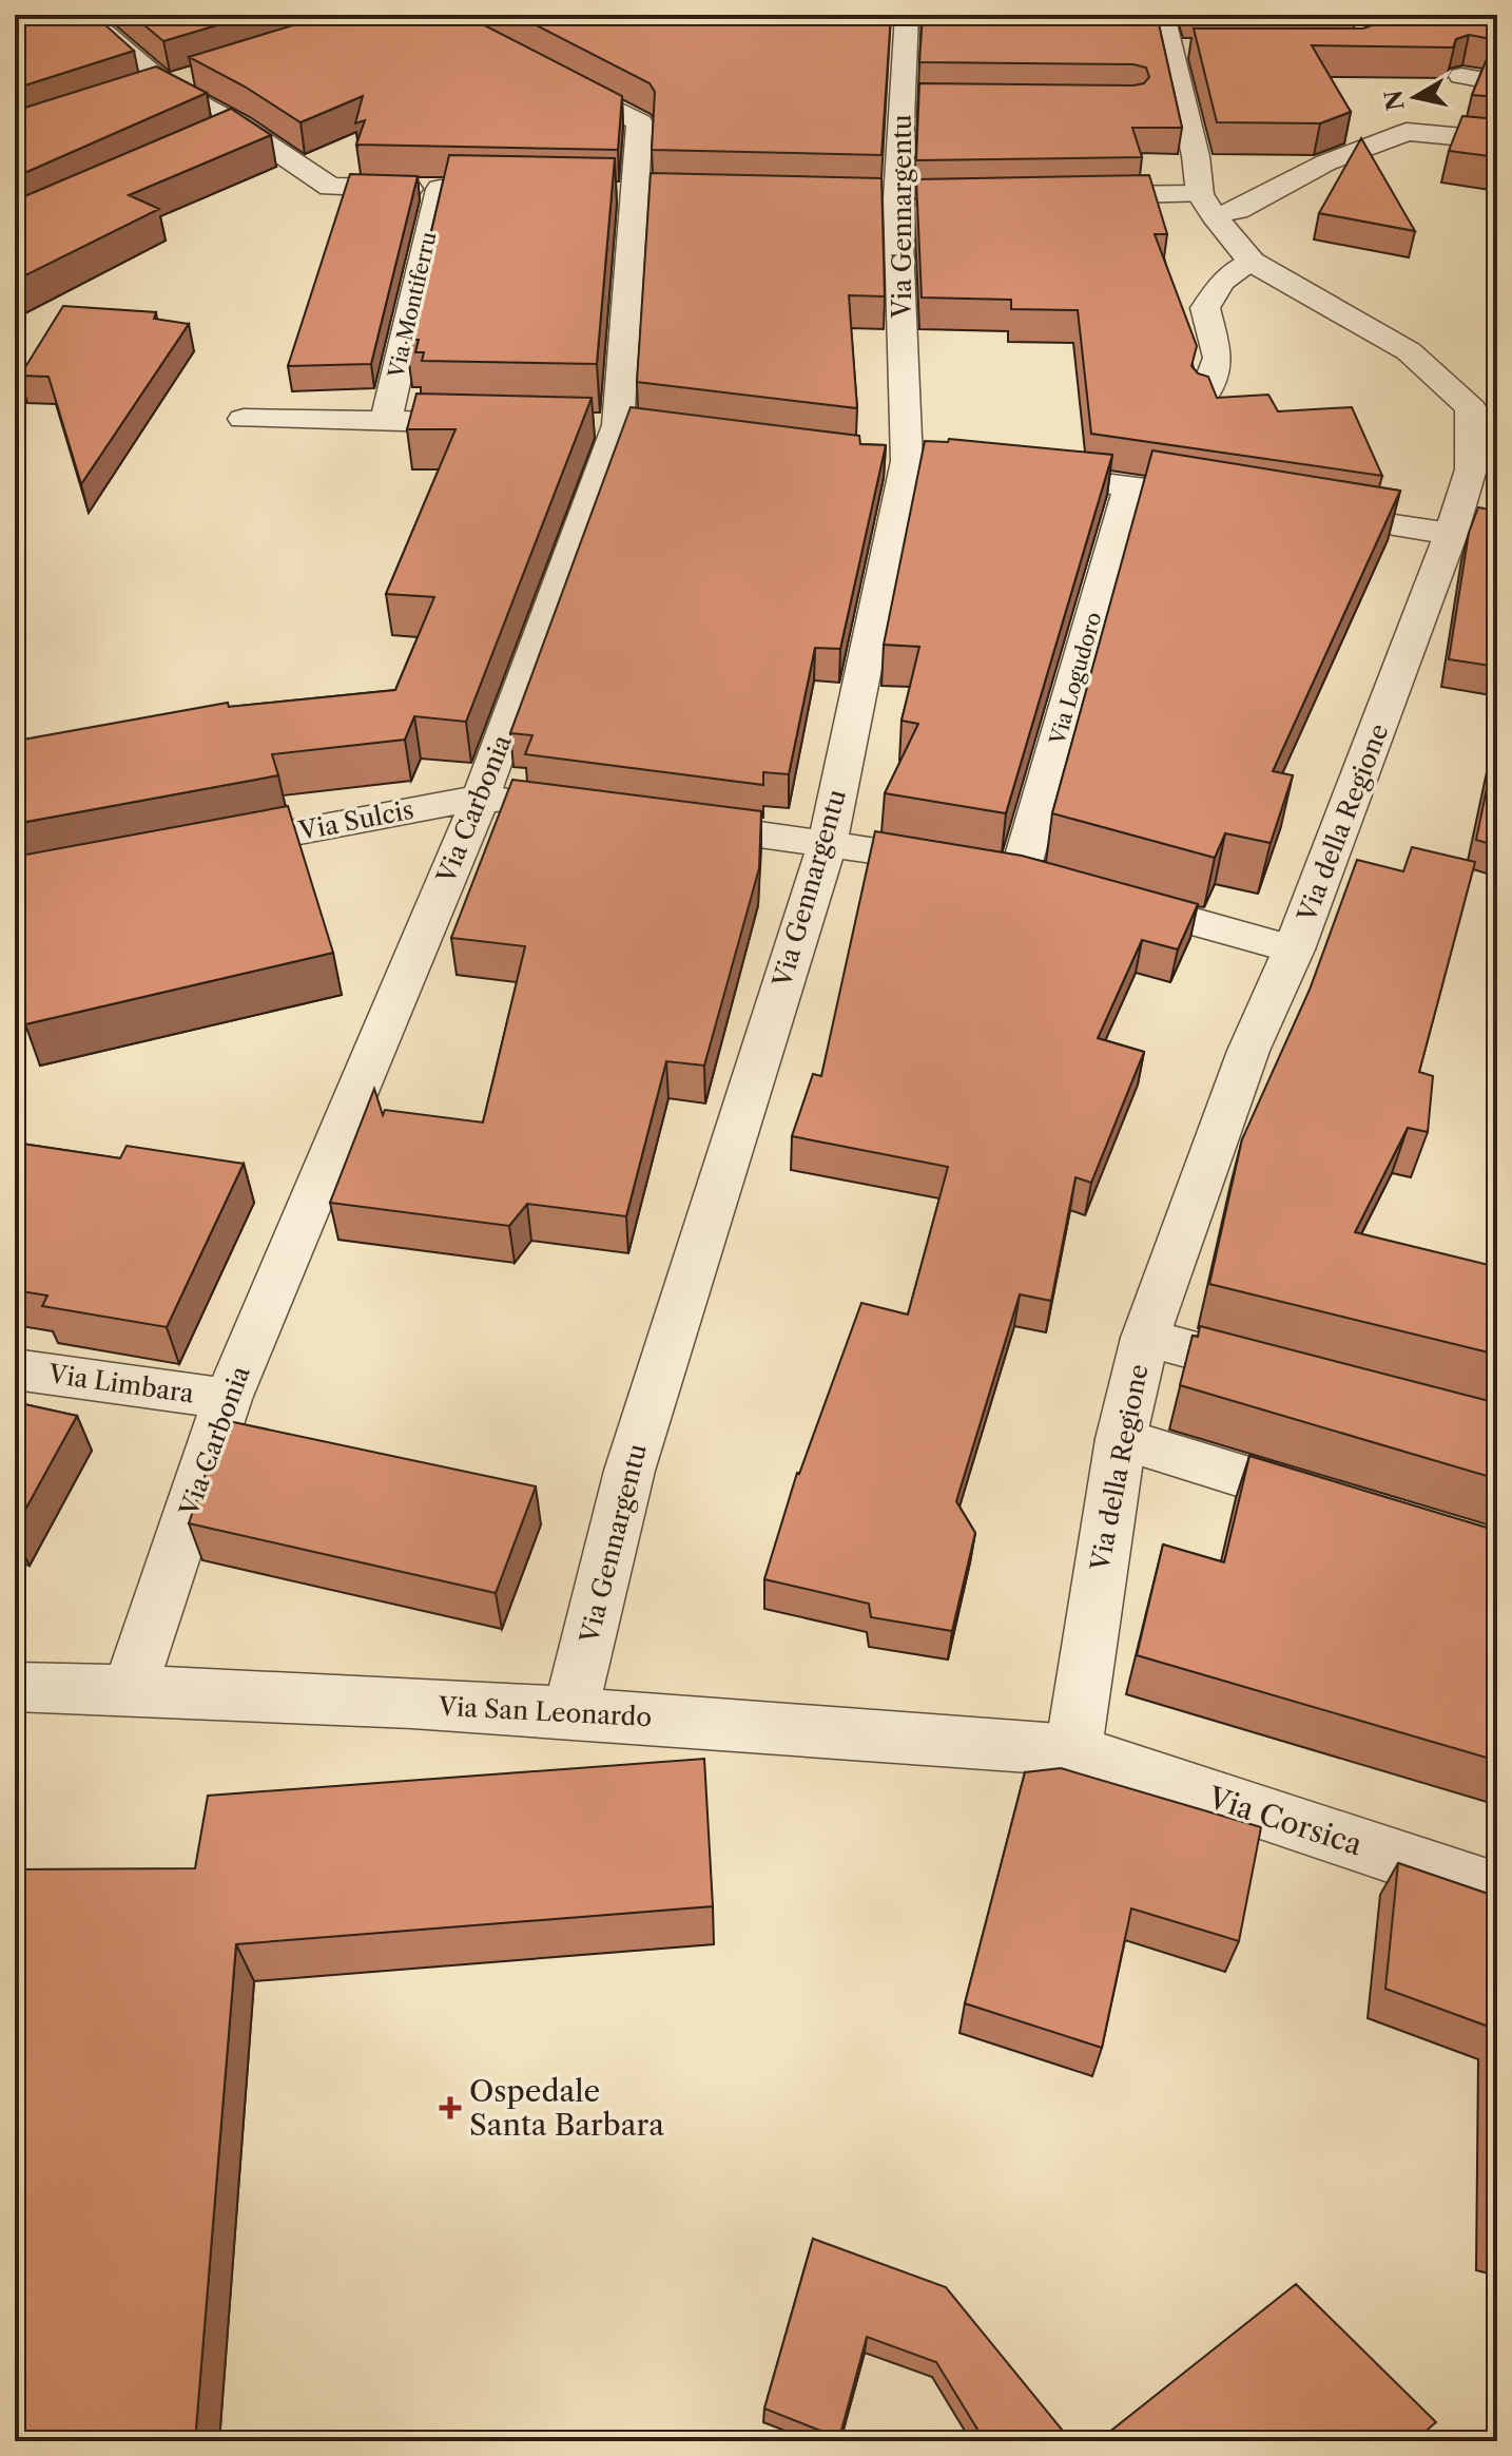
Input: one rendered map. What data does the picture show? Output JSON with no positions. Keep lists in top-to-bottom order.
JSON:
{
  "streets": {
    "street": [
      "Via Gennargentu",
      "Via Montiferru",
      "Via Logudoro",
      "Via Carbonia",
      "Via Sulcis",
      "Via della Regione",
      "Via Limbara",
      "Via San Leonardo",
      "Via Corsica"
    ]
  },
  "crossings": [
    ["Via Gennargentu", "Via Logudoro"],
    ["Via Gennargentu", "Via San Leonardo"],
    ["Via Carbonia", "Via Sulcis"],
    ["Via Carbonia", "Via Limbara"],
    ["Via Carbonia", "Via San Leonardo"],
    ["Via della Regione", "Via San Leonardo"],
    ["Via della Regione", "Via Corsica"],
    ["Via San Leonardo", "Via Corsica"]
  ],
  "places": {
    "health": ["Ospedale Santa Barbara"]
  },
  "north": "left"
}
